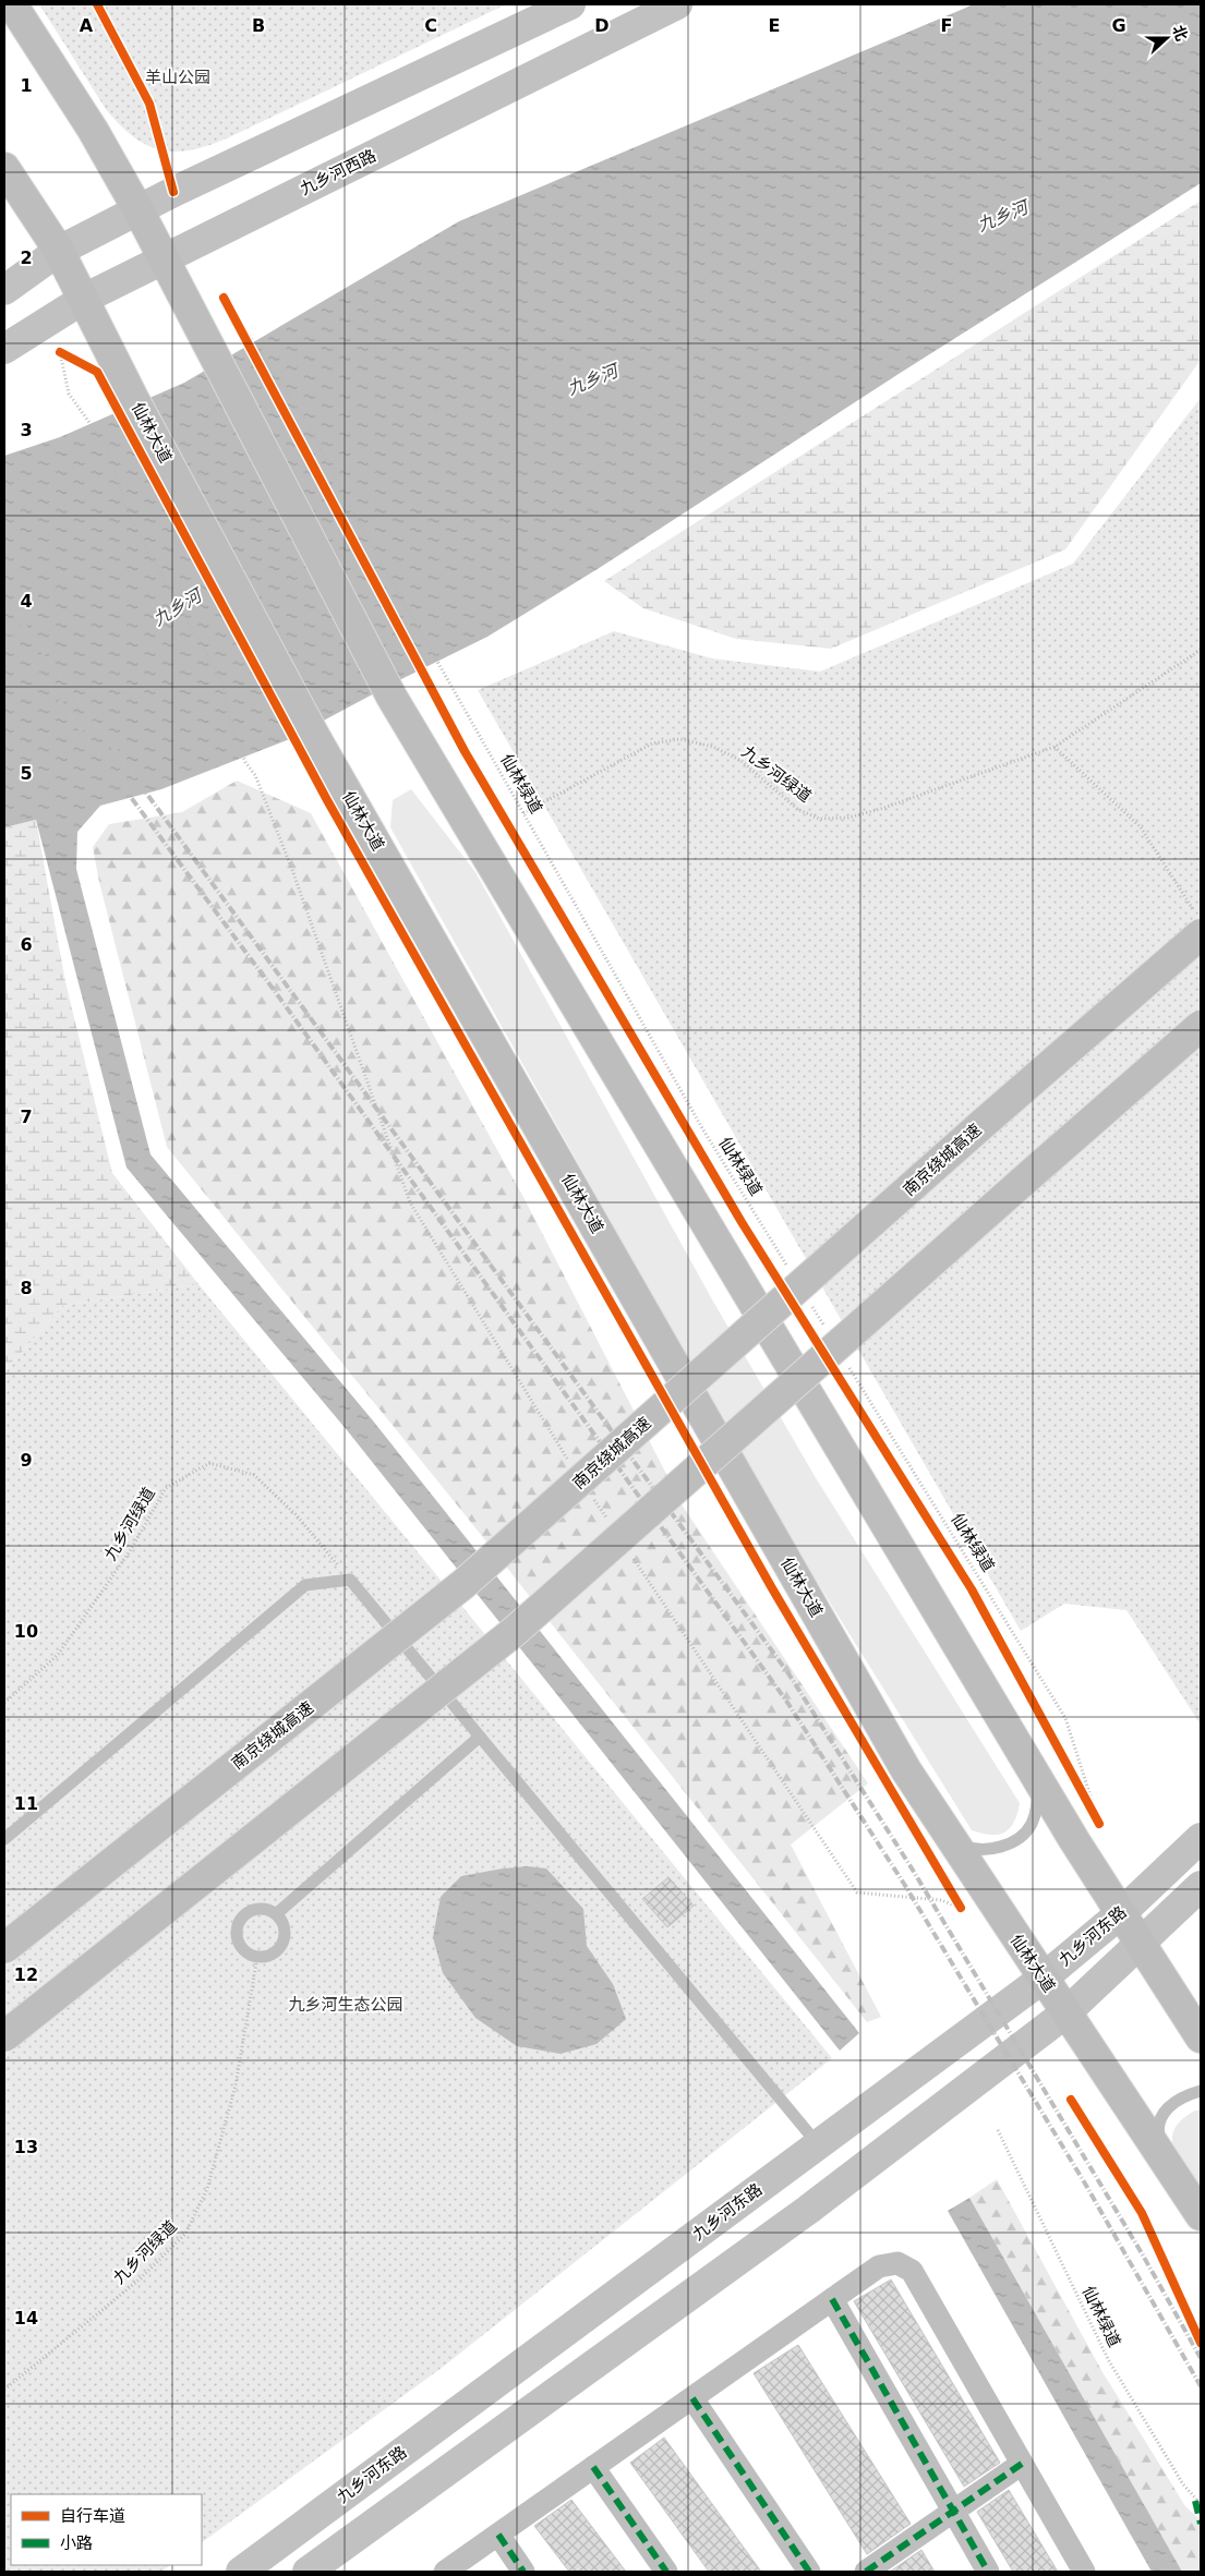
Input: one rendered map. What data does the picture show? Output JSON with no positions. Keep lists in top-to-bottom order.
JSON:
{
  "streets": {
    "main road": [
      "九乡河西路",
      "仙林大道",
      "南京绕城高速",
      "九乡河东路"
    ],
    "path": ["九乡河绿道", "仙林绿道"]
  },
  "crossings": [
    ["九乡河西路", "仙林大道"],
    ["仙林大道", "九乡河东路"],
    ["九乡河绿道", "仙林绿道"]
  ],
  "water": ["九乡河"],
  "parks": ["羊山公园", "九乡河生态公园"],
  "legend": ["自行车道", "小路"],
  "north": "right",
  "grid": {
    "columns": [
      "A",
      "B",
      "C",
      "D",
      "E",
      "F",
      "G"
    ],
    "rows": [
      "1",
      "2",
      "3",
      "4",
      "5",
      "6",
      "7",
      "8",
      "9",
      "10",
      "11",
      "12",
      "13",
      "14"
    ]
  }
}
